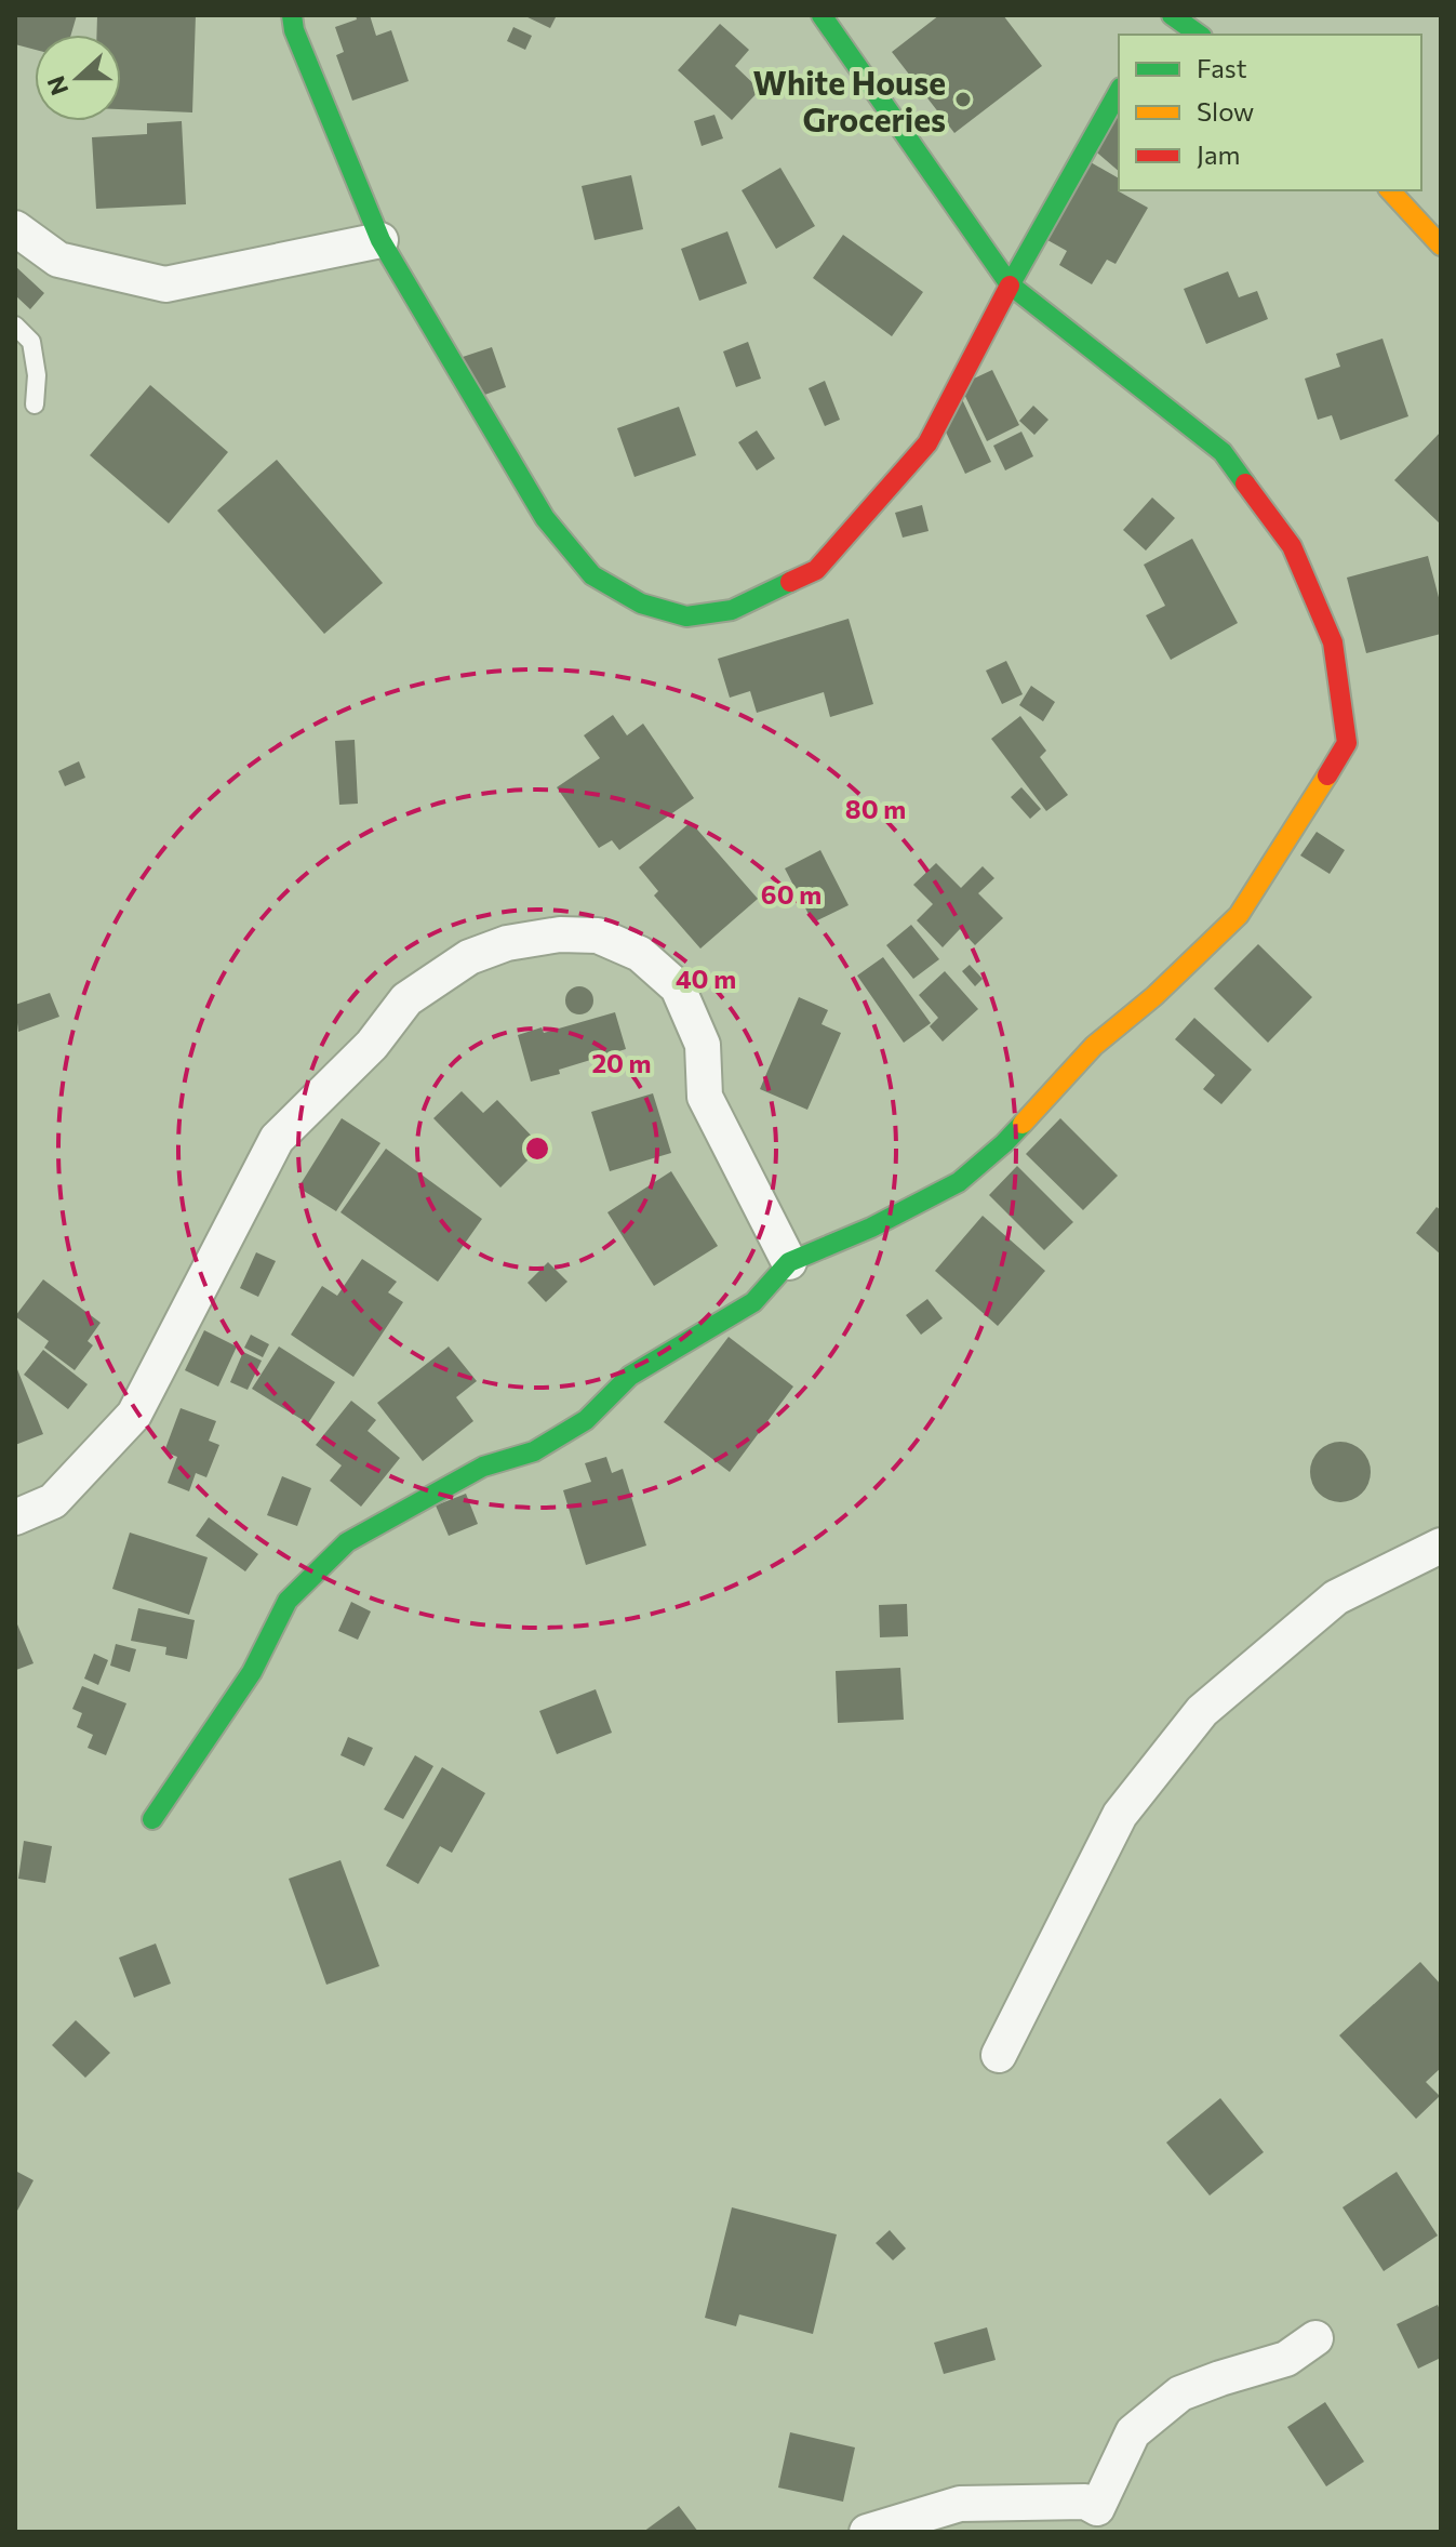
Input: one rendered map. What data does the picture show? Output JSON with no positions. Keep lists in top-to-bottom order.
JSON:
{
  "places": ["White House Groceries"],
  "legend": ["Fast", "Slow", "Jam"],
  "north": "left",
  "rings": [
    "80 m",
    "60 m",
    "40 m",
    "20 m"
  ]
}
